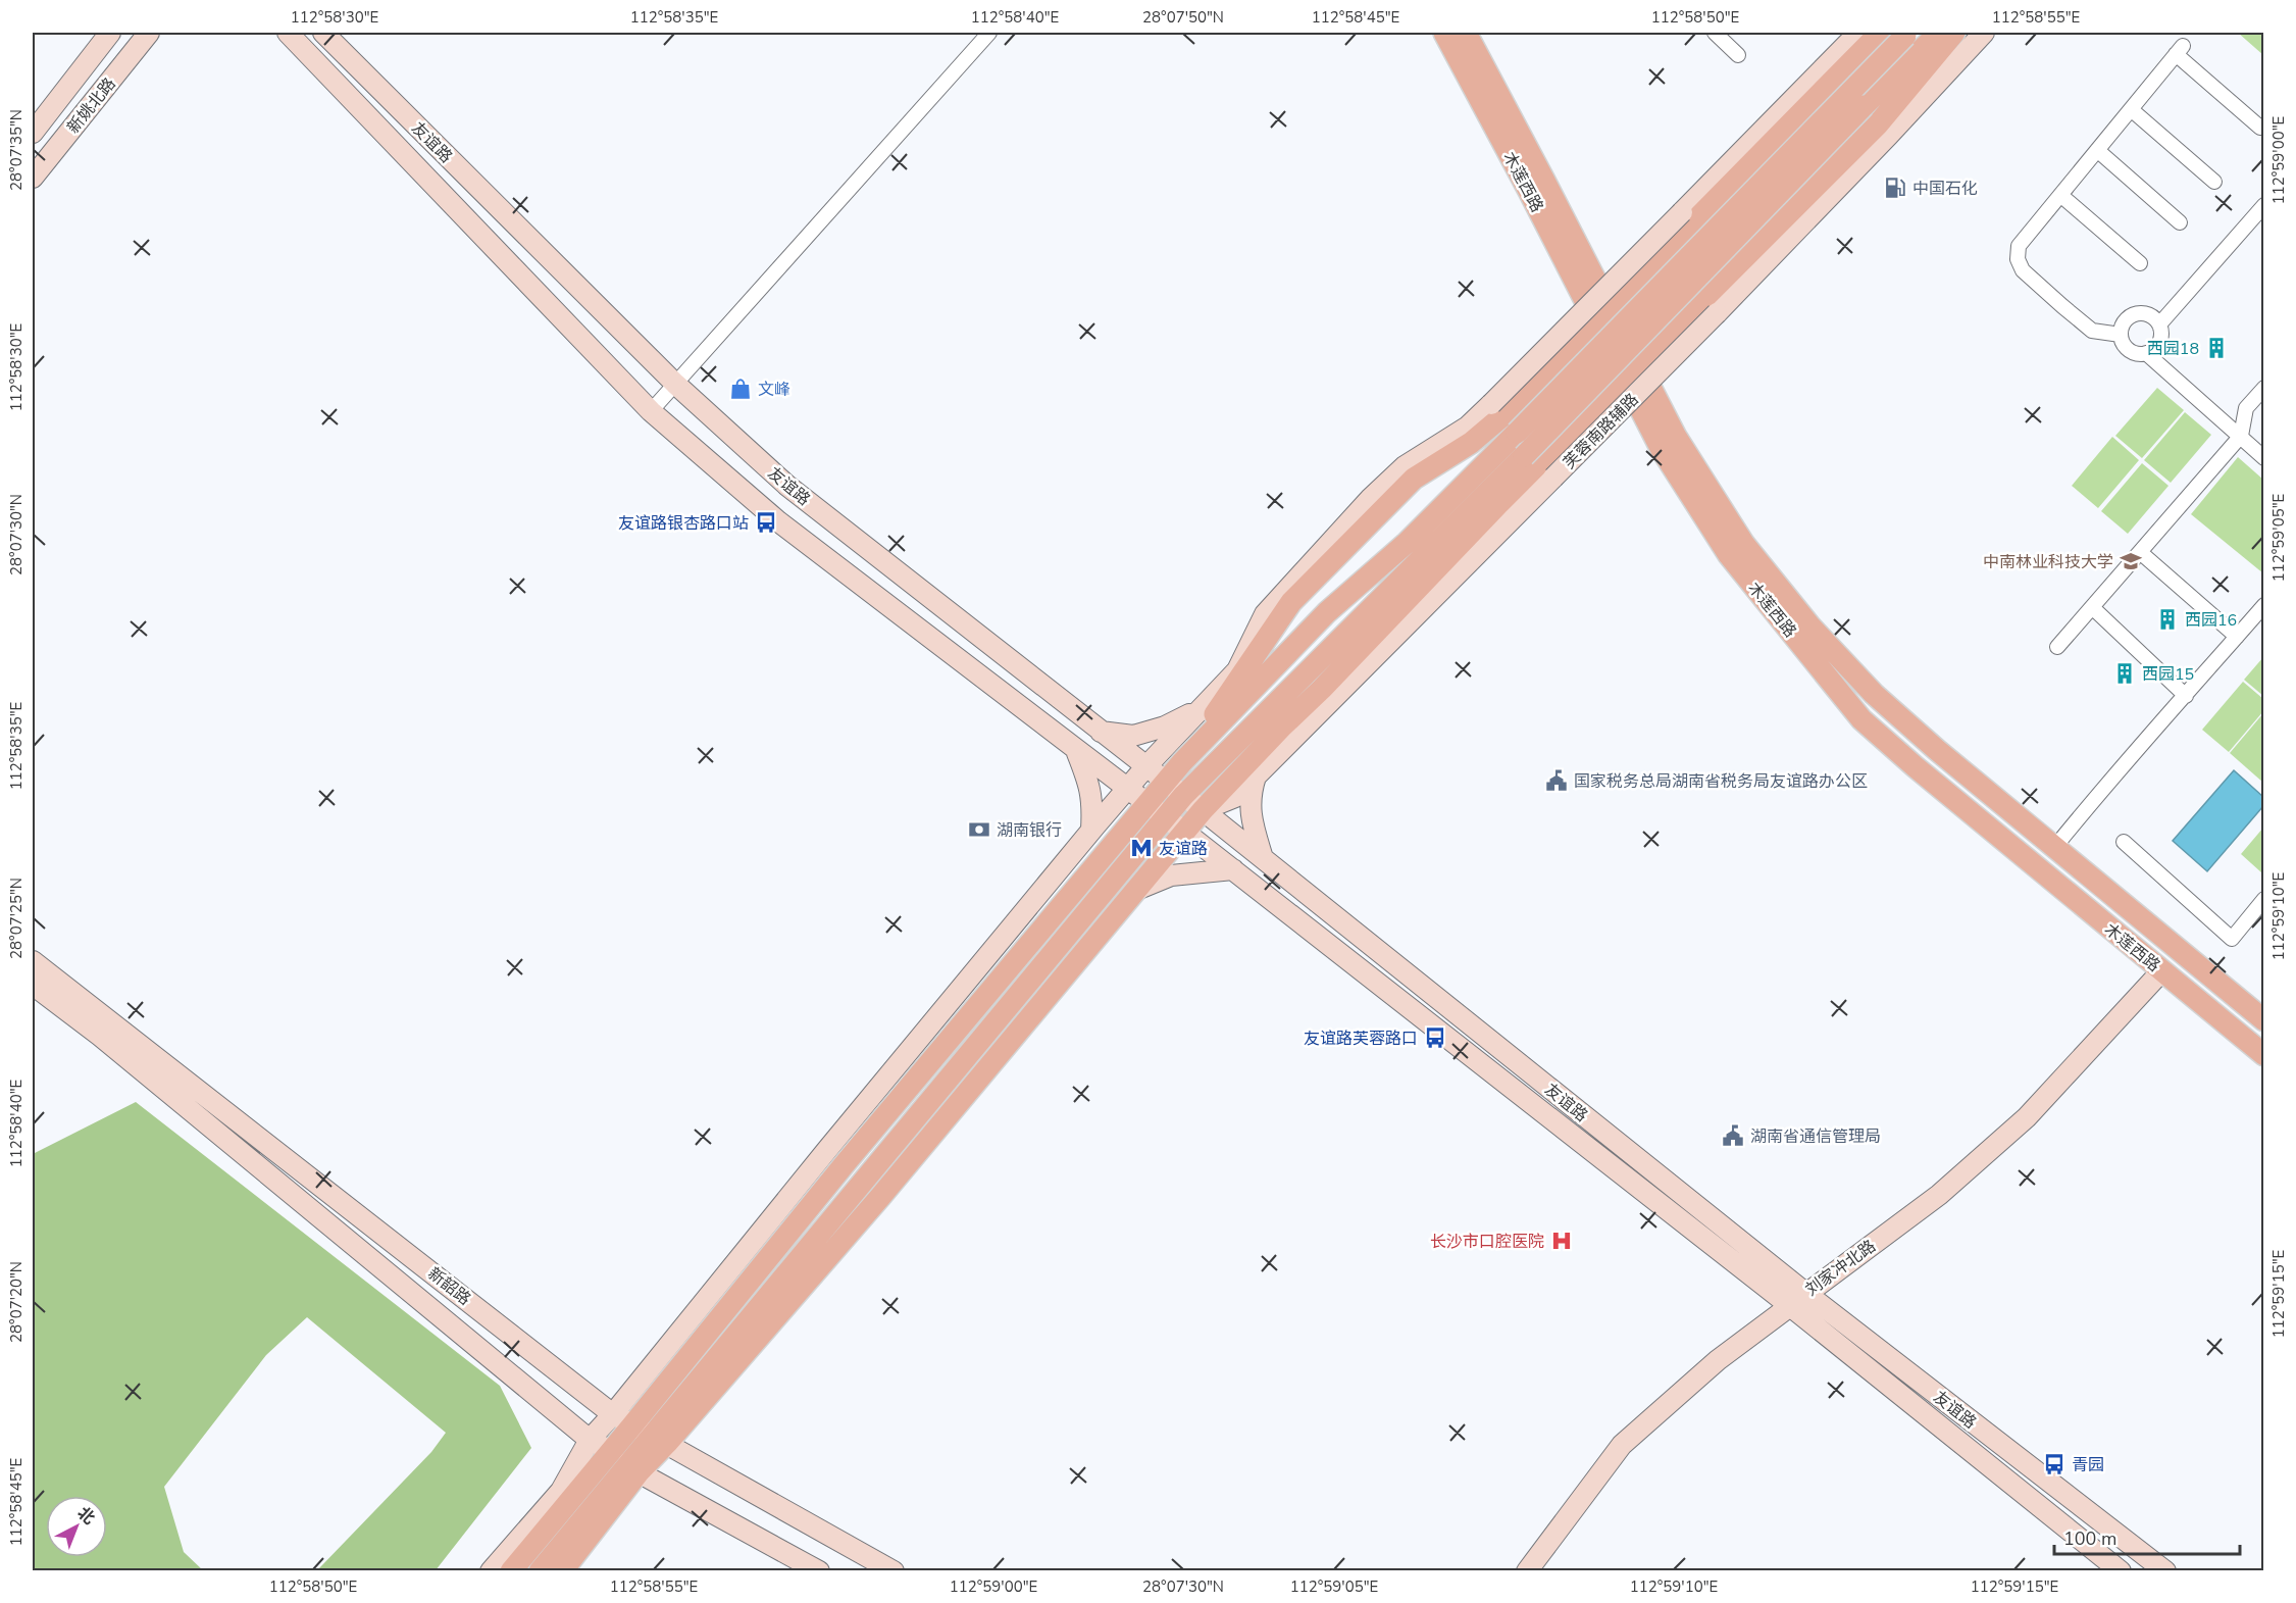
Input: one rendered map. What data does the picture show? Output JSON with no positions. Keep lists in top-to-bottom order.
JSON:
{
  "streets": {
    "main road": [
      "新姚北路",
      "友谊路",
      "木莲西路",
      "芙蓉南路辅路",
      "刘家冲北路",
      "新韶路"
    ]
  },
  "crossings": [
    ["友谊路", "芙蓉南路辅路"],
    ["友谊路", "刘家冲北路"],
    ["木莲西路", "刘家冲北路"]
  ],
  "places": {
    "fuel station": ["中国石化"],
    "building": ["西园18", "西园16", "西园15"],
    "shop": ["文峰"],
    "bus stop": ["友谊路银杏路口站", "友谊路芙蓉路口", "青园"],
    "school or university": ["中南林业科技大学"],
    "public building": ["国家税务总局湖南省税务局友谊路办公区", "湖南省通信管理局"],
    "bank": ["湖南银行"],
    "metro station": ["友谊路"],
    "hospital": ["长沙市口腔医院"]
  },
  "scale_bar": "100 m",
  "north": "top right",
  "coordinates": [
    "112°58'30\"E",
    "112°58'35\"E",
    "112°58'40\"E",
    "28°07'50\"N",
    "112°58'45\"E",
    "112°58'50\"E",
    "112°58'55\"E",
    "28°07'35\"N",
    "112°59'00\"E",
    "28°07'30\"N",
    "112°59'05\"E",
    "112°59'10\"E",
    "28°07'25\"N",
    "112°59'15\"E",
    "28°07'20\"N"
  ]
}
